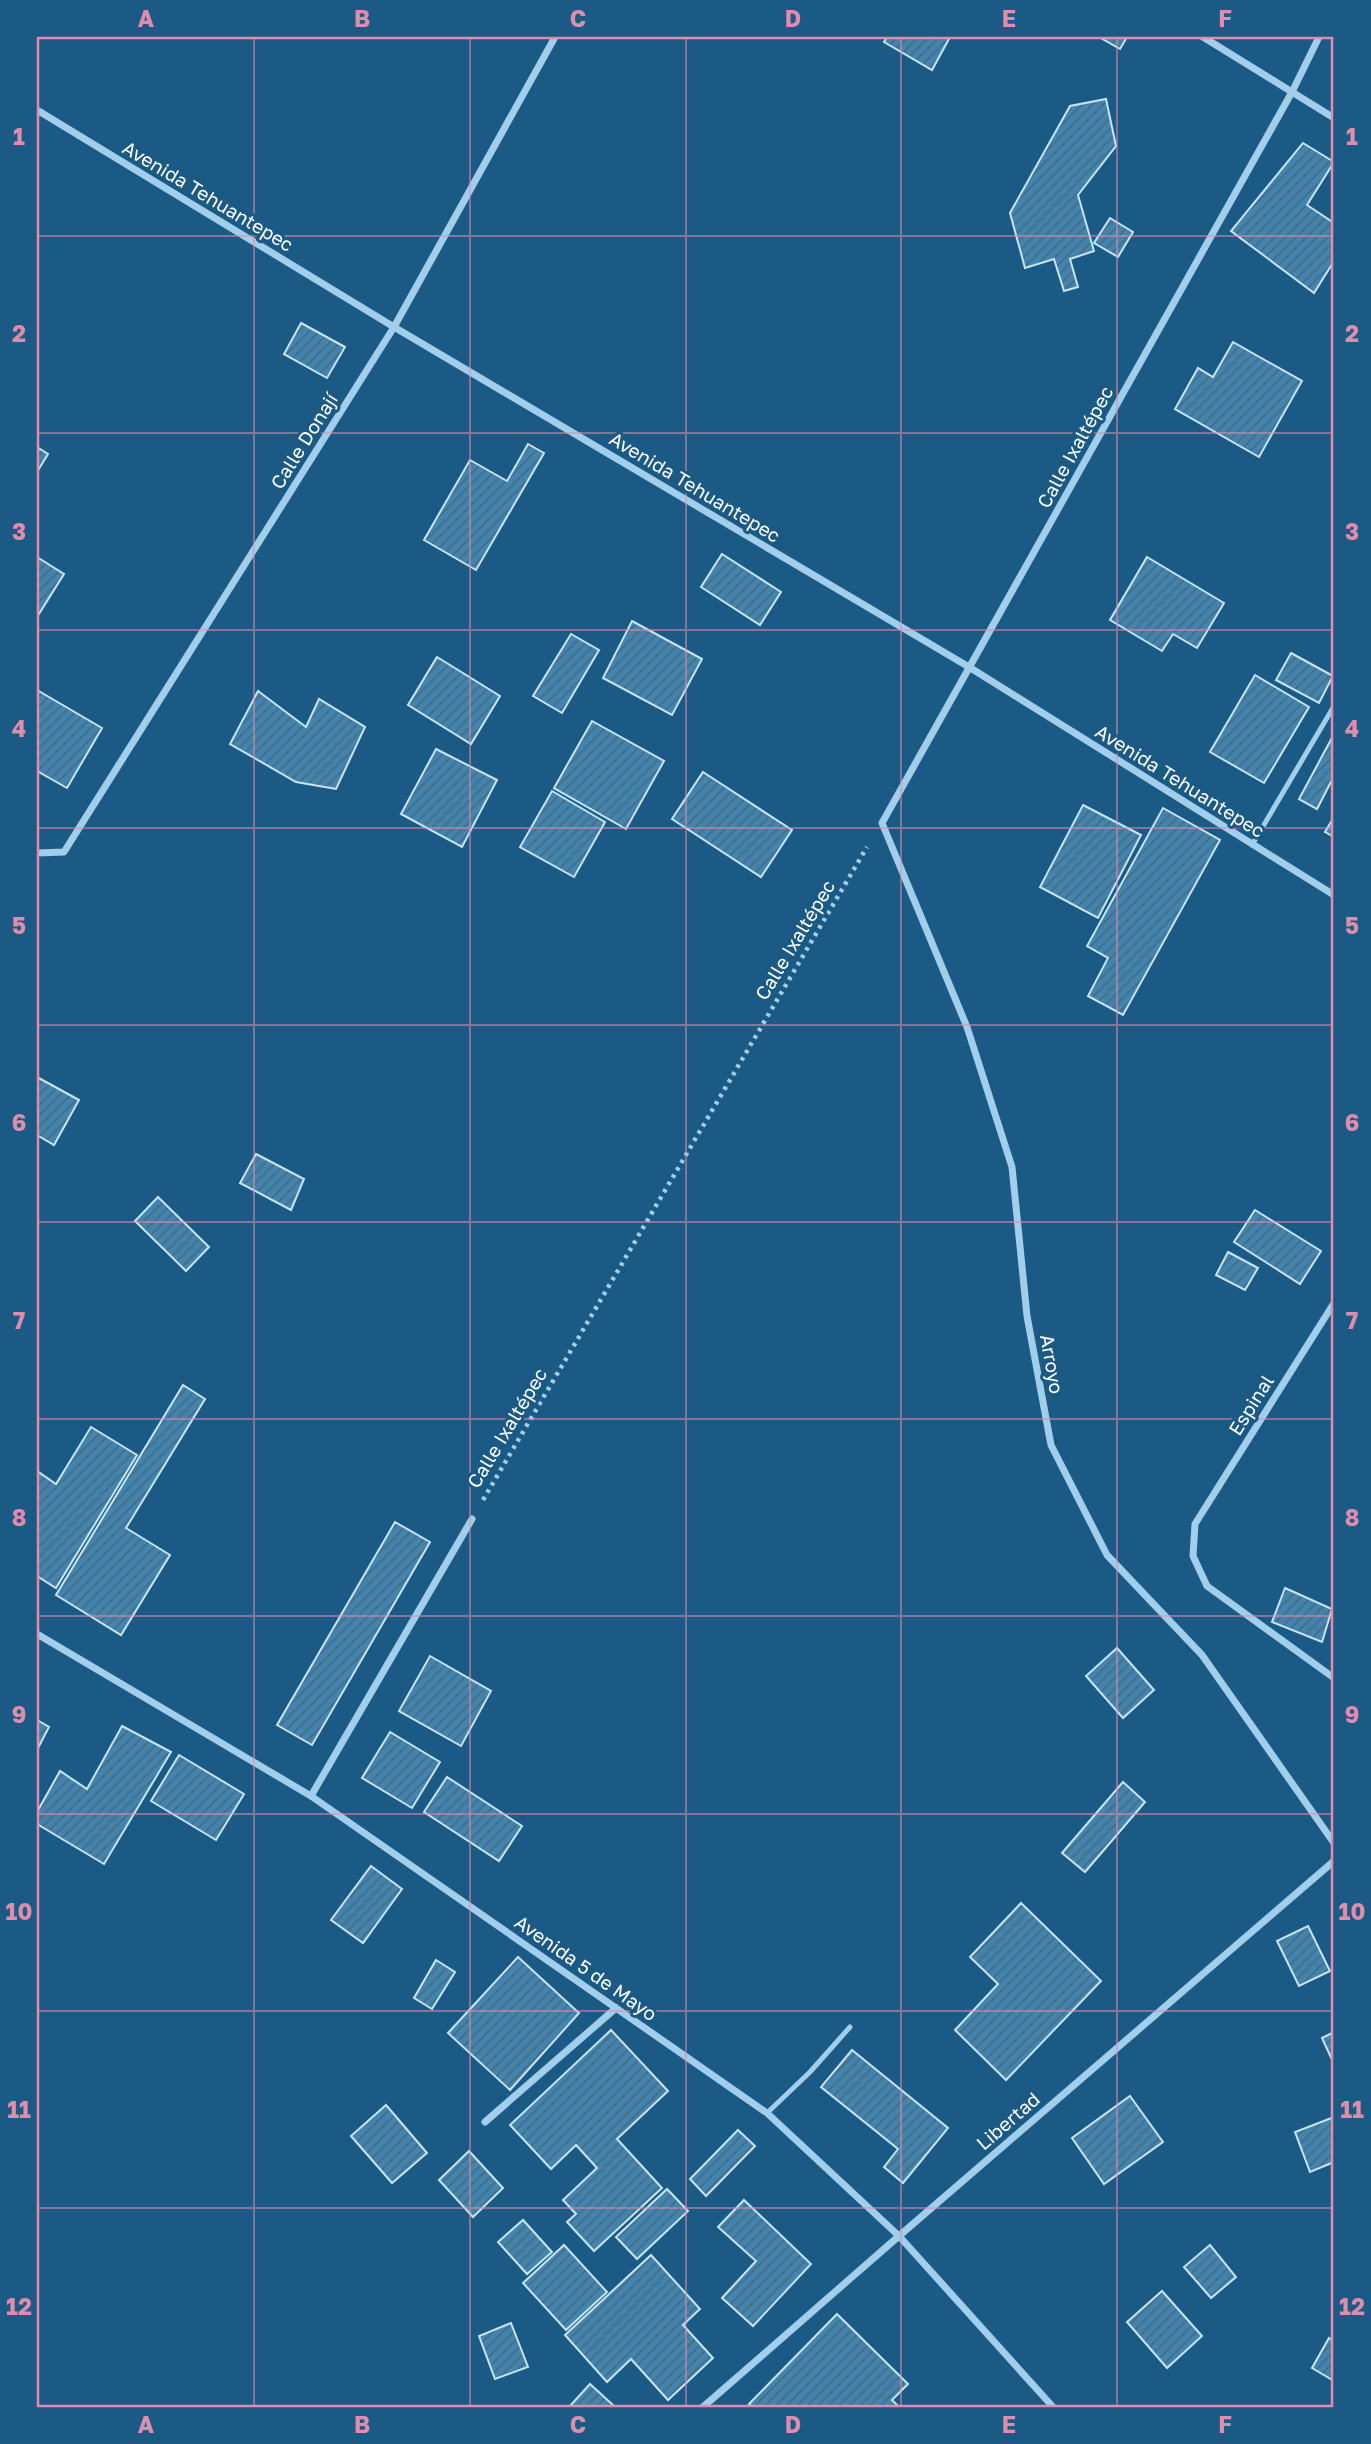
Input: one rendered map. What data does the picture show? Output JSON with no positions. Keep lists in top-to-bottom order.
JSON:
{
  "streets": {
    "street": [
      "Avenida Tehuantepec",
      "Calle Donají",
      "Calle Ixaltépec",
      "Arroyo",
      "Espinal",
      "Avenida 5 de Mayo",
      "Libertad"
    ]
  },
  "crossings": [
    ["Avenida Tehuantepec", "Calle Donají"],
    ["Avenida Tehuantepec", "Calle Ixaltépec"],
    ["Calle Ixaltépec", "Arroyo"],
    ["Calle Ixaltépec", "Avenida 5 de Mayo"],
    ["Avenida 5 de Mayo", "Libertad"]
  ],
  "grid": {
    "columns": [
      "A",
      "B",
      "C",
      "D",
      "E",
      "F"
    ],
    "rows": [
      "1",
      "2",
      "3",
      "4",
      "5",
      "6",
      "7",
      "8",
      "9",
      "10",
      "11",
      "12"
    ]
  }
}
